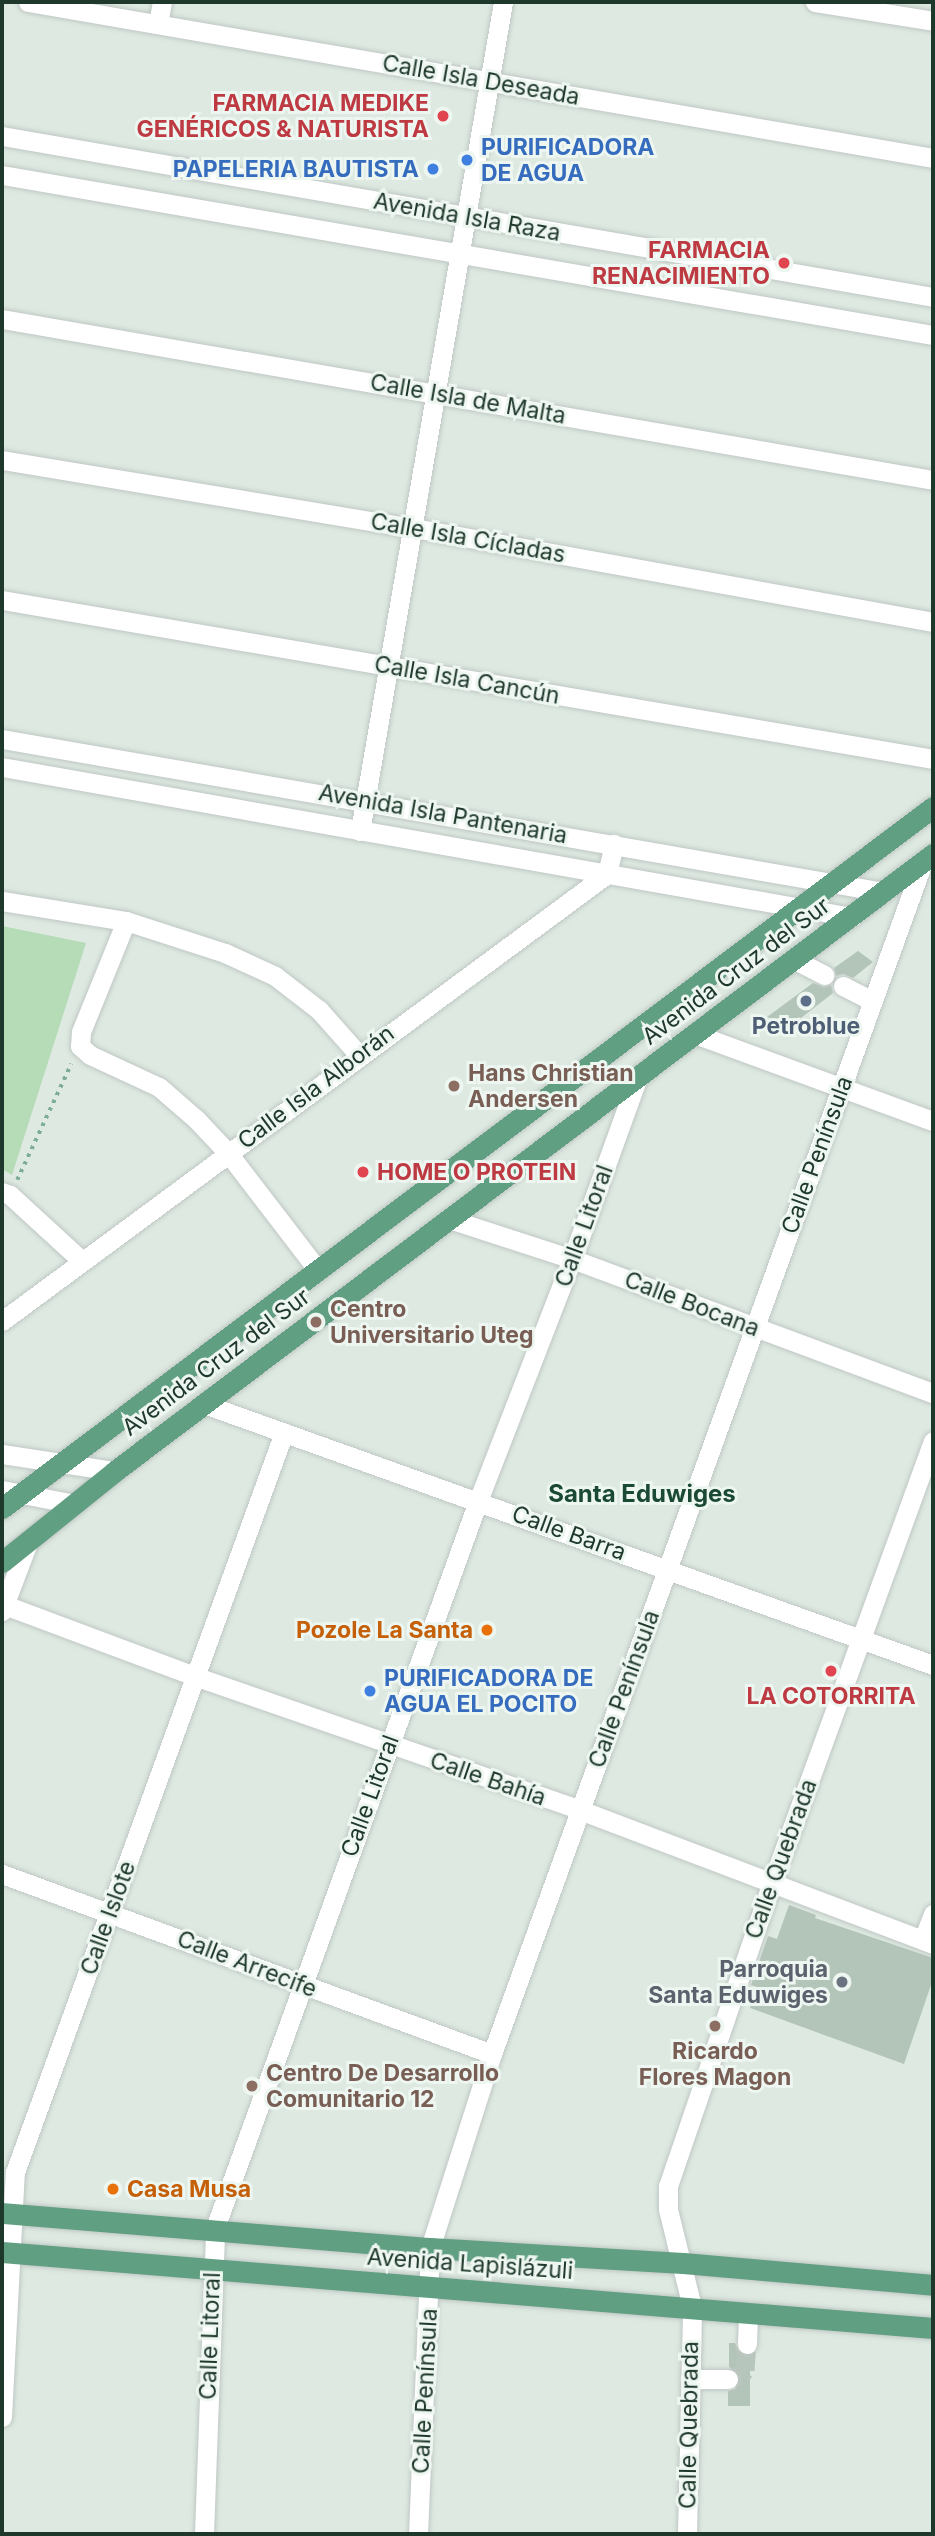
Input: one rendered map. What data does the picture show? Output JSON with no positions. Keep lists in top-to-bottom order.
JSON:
{
  "streets": {
    "main road": ["Avenida Cruz del Sur", "Avenida Lapislázuli"],
    "street": [
      "Calle Isla Deseada",
      "Avenida Isla Raza",
      "Calle Isla de Malta",
      "Calle Isla Cícladas",
      "Calle Isla Cancún",
      "Avenida Isla Pantenaria",
      "Calle Isla Alborán",
      "Calle Península",
      "Calle Litoral",
      "Calle Bocana",
      "Calle Barra",
      "Calle Bahía",
      "Calle Quebrada",
      "Calle Islote",
      "Calle Arrecife"
    ]
  },
  "crossings": [
    ["Avenida Isla Pantenaria", "Avenida Cruz del Sur"],
    ["Avenida Isla Pantenaria", "Calle Isla Alborán"],
    ["Avenida Cruz del Sur", "Calle Península"],
    ["Avenida Cruz del Sur", "Calle Litoral"],
    ["Avenida Cruz del Sur", "Calle Bocana"],
    ["Avenida Cruz del Sur", "Calle Barra"],
    ["Calle Península", "Calle Bocana"],
    ["Calle Península", "Calle Barra"],
    ["Calle Península", "Calle Bahía"],
    ["Calle Península", "Calle Arrecife"],
    ["Calle Península", "Avenida Lapislázuli"],
    ["Calle Litoral", "Calle Bocana"],
    ["Calle Litoral", "Calle Barra"],
    ["Calle Litoral", "Calle Bahía"],
    ["Calle Litoral", "Calle Arrecife"],
    ["Calle Litoral", "Avenida Lapislázuli"],
    ["Calle Barra", "Calle Quebrada"],
    ["Calle Barra", "Calle Islote"],
    ["Calle Bahía", "Calle Quebrada"],
    ["Calle Bahía", "Calle Islote"],
    ["Calle Quebrada", "Avenida Lapislázuli"],
    ["Calle Islote", "Calle Arrecife"],
    ["Calle Islote", "Avenida Lapislázuli"]
  ],
  "districts": ["Santa Eduwiges"],
  "places": [
    "FARMACIA MEDIKE GENÉRICOS & NATURISTA",
    "PURIFICADORA DE AGUA",
    "PAPELERIA BAUTISTA",
    "FARMACIA RENACIMIENTO",
    "Petroblue",
    "Hans Christian Andersen",
    "HOME O PROTEIN",
    "Centro Universitario Uteg",
    "Pozole La Santa",
    "LA COTORRITA",
    "PURIFICADORA DE AGUA EL POCITO",
    "Parroquia Santa Eduwiges",
    "Ricardo Flores Magon",
    "Centro De Desarrollo Comunitario 12",
    "Casa Musa"
  ]
}
